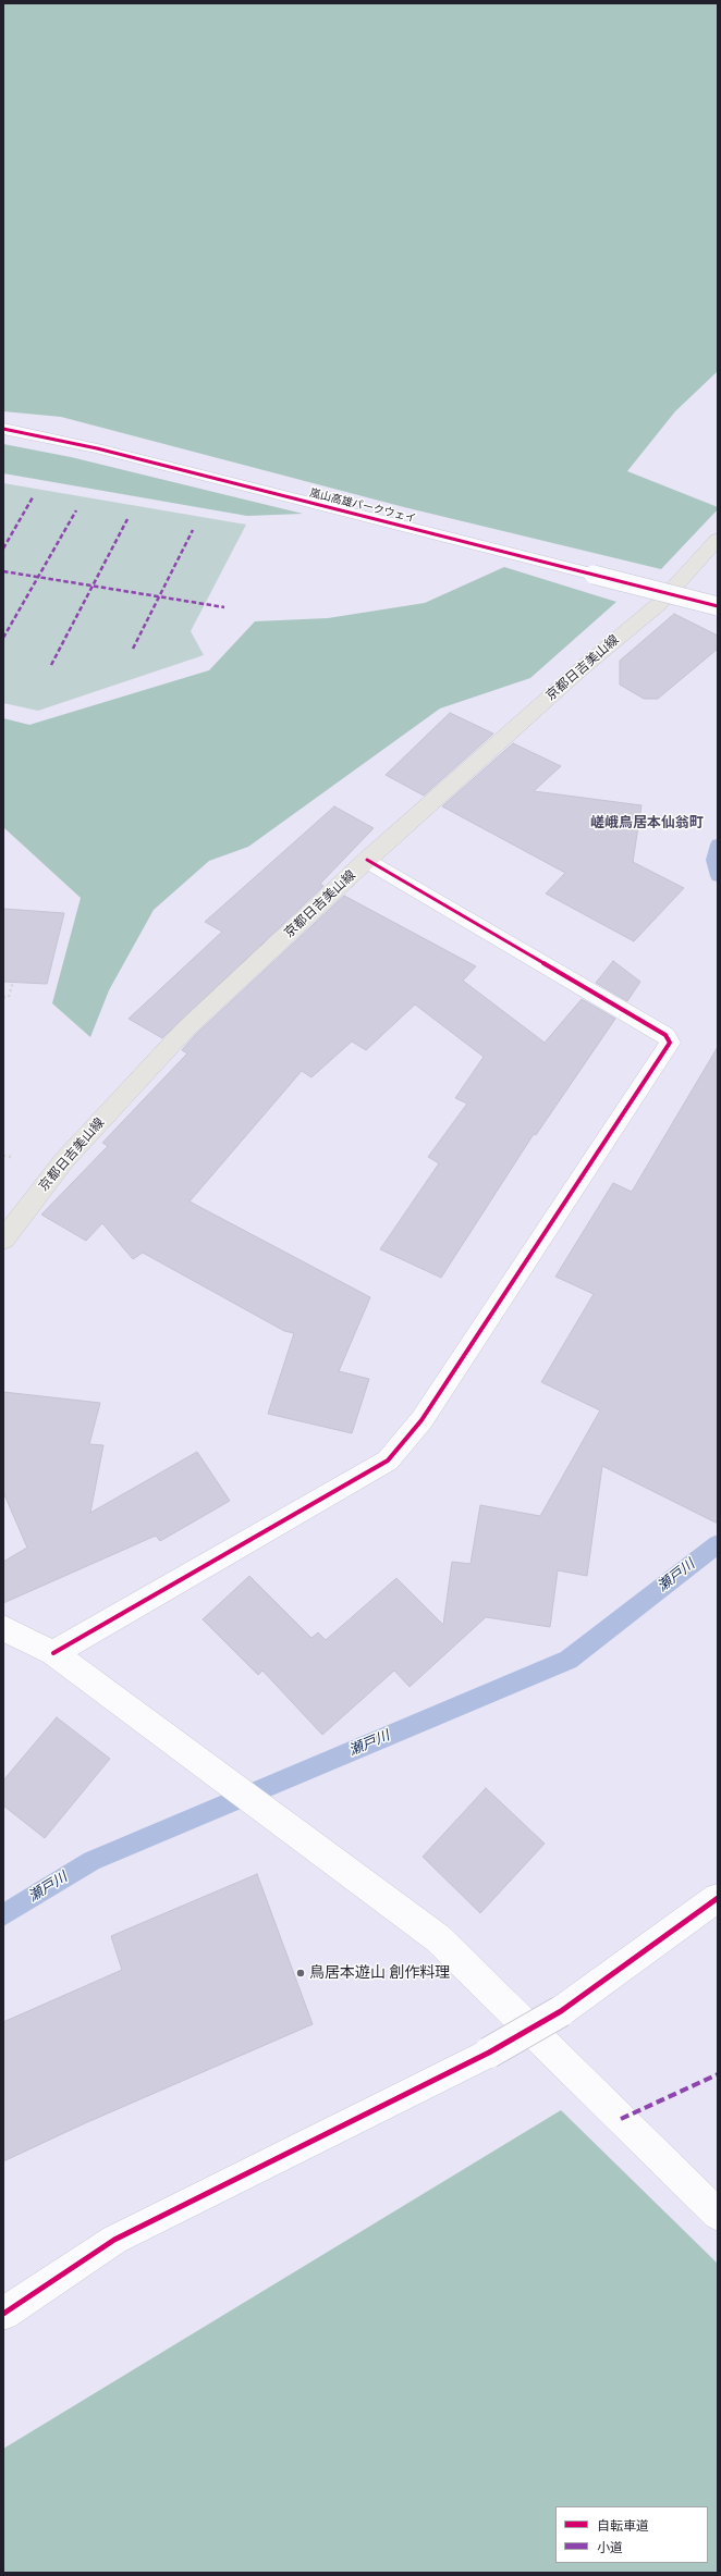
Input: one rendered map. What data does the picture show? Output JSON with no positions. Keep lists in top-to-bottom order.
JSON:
{
  "streets": {
    "main road": ["京都日吉美山線"],
    "street": ["嵐山高雄パークウェイ"]
  },
  "districts": ["嵯峨鳥居本仙翁町"],
  "water": ["瀬戸川"],
  "places": ["鳥居本遊山 創作料理"],
  "legend": ["自転車道", "小道"]
}
